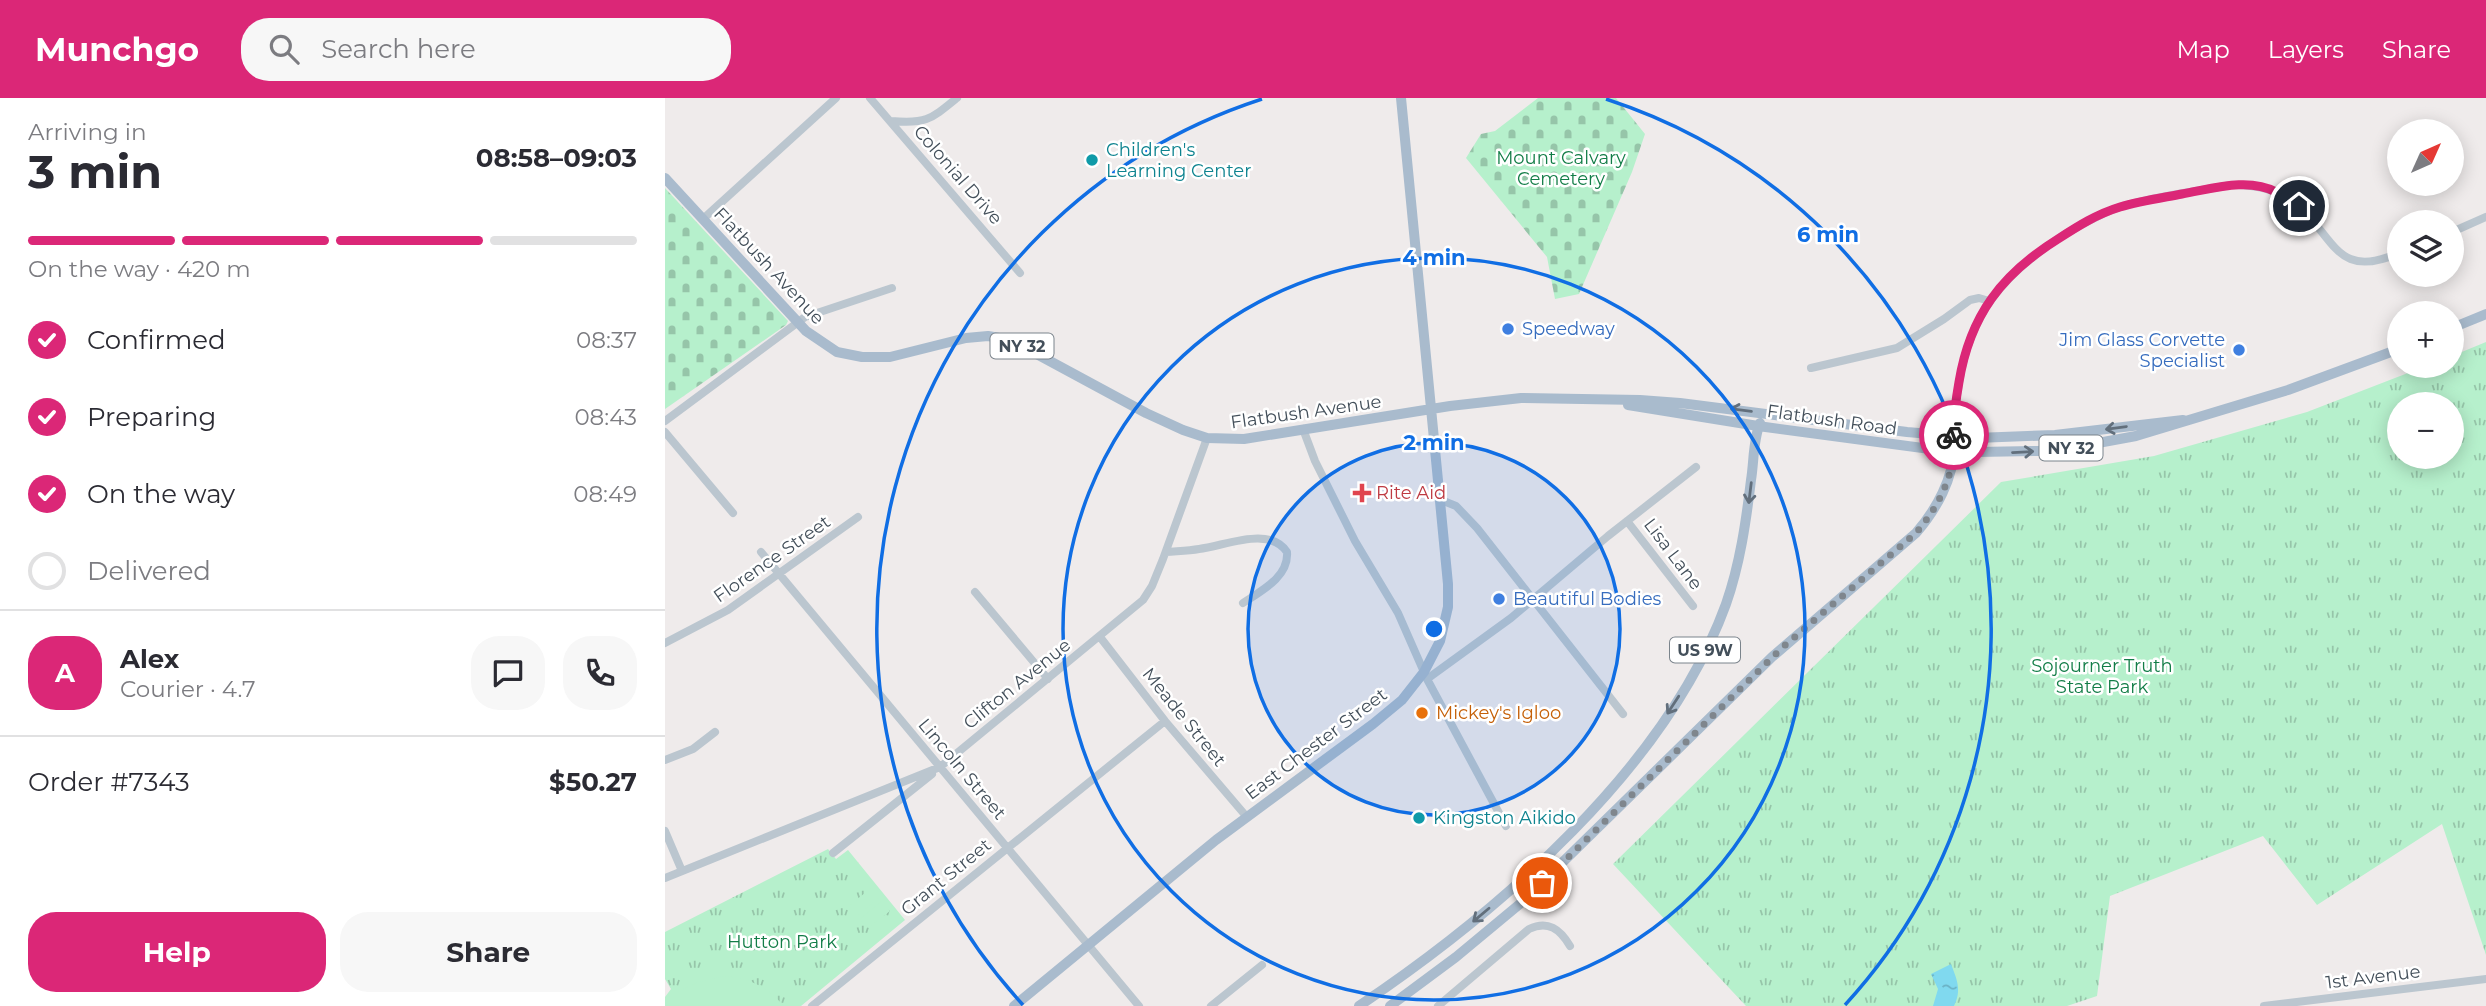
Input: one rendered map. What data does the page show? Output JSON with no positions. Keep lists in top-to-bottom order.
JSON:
{
  "streets": {
    "main road": [
      "Flatbush Avenue",
      "NY 32",
      "Flatbush Road",
      "US 9W",
      "East Chester Street"
    ],
    "street": [
      "Colonial Drive",
      "Lisa Lane",
      "Florence Street",
      "Clifton Avenue",
      "Meade Street",
      "Lincoln Street",
      "Grant Street",
      "1st Avenue"
    ]
  },
  "crossings": [
    ["Flatbush Avenue", "Flatbush Road"],
    ["Flatbush Avenue", "Clifton Avenue"],
    ["Flatbush Avenue", "East Chester Street"],
    ["Flatbush Road", "US 9W"],
    ["Lisa Lane", "East Chester Street"],
    ["Florence Street", "Lincoln Street"],
    ["Clifton Avenue", "Meade Street"],
    ["Clifton Avenue", "Lincoln Street"],
    ["Meade Street", "East Chester Street"],
    ["Meade Street", "Grant Street"],
    ["East Chester Street", "Lincoln Street"],
    ["Lincoln Street", "Grant Street"]
  ],
  "parks": ["Mount Calvary Cemetery", "Sojourner Truth State Park", "Hutton Park"],
  "places": {
    "other": [
      "Children's Learning Center",
      "Speedway",
      "Jim Glass Corvette Specialist",
      "Beautiful Bodies",
      "Mickey's Igloo",
      "Kingston Aikido"
    ],
    "health": ["Rite Aid"]
  },
  "north": "top right",
  "page": {
    "header": "Munchgo",
    "search": "Search here",
    "nav": ["Map", "Layers", "Share"],
    "heading": ["3 min", "Arriving in", "08:58–09:03"],
    "panel": [
      "Alex",
      "Courier · 4.7",
      "Order #7343",
      "$50.27"
    ],
    "map_buttons": ["+", "−"],
    "bar": "On the way · 420 m",
    "list": [
      ["Confirmed", "08:37"],
      ["Preparing", "08:43"],
      ["On the way", "08:49"],
      "Delivered"
    ],
    "round": "A",
    "buttons": ["Help", "Share"]
  },
  "rings": ["6 min", "4 min", "2 min"]
}
